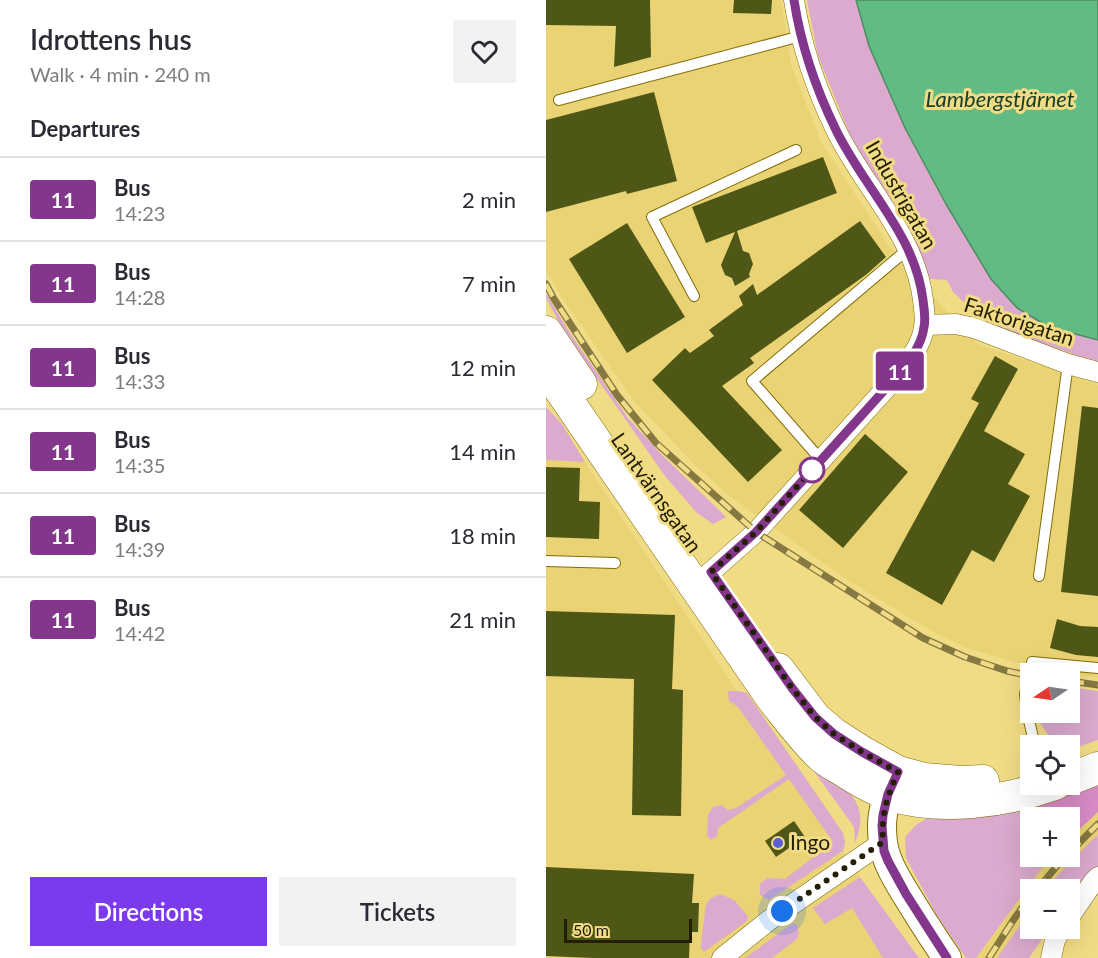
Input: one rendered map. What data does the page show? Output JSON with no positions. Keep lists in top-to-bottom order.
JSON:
{
  "streets": {
    "main road": ["Lantvärnsgatan"],
    "street": ["Industrigatan", "Faktorigatan"]
  },
  "crossings": [
    ["Industrigatan", "Faktorigatan"],
    ["Industrigatan", "Lantvärnsgatan"]
  ],
  "water": ["Lambergstjärnet"],
  "places": ["Ingo"],
  "lines": ["bus line 11"],
  "scale_bar": "50 m",
  "north": "left",
  "page": {
    "heading": [
      ["Idrottens hus", "Walk · 4 min · 240 m"],
      "Departures"
    ],
    "on_map": "11",
    "list": [
      {
        "mark": "11",
        "name": "Bus",
        "note": "14:23",
        "value": "2 min"
      },
      {
        "mark": "11",
        "name": "Bus",
        "note": "14:28",
        "value": "7 min"
      },
      {
        "mark": "11",
        "name": "Bus",
        "note": "14:33",
        "value": "12 min"
      },
      {
        "mark": "11",
        "name": "Bus",
        "note": "14:35",
        "value": "14 min"
      },
      {
        "mark": "11",
        "name": "Bus",
        "note": "14:39",
        "value": "18 min"
      },
      {
        "mark": "11",
        "name": "Bus",
        "note": "14:42",
        "value": "21 min"
      }
    ],
    "map_buttons": ["+", "−"],
    "buttons": ["Directions", "Tickets"],
    "scale": "50 m"
  }
}
